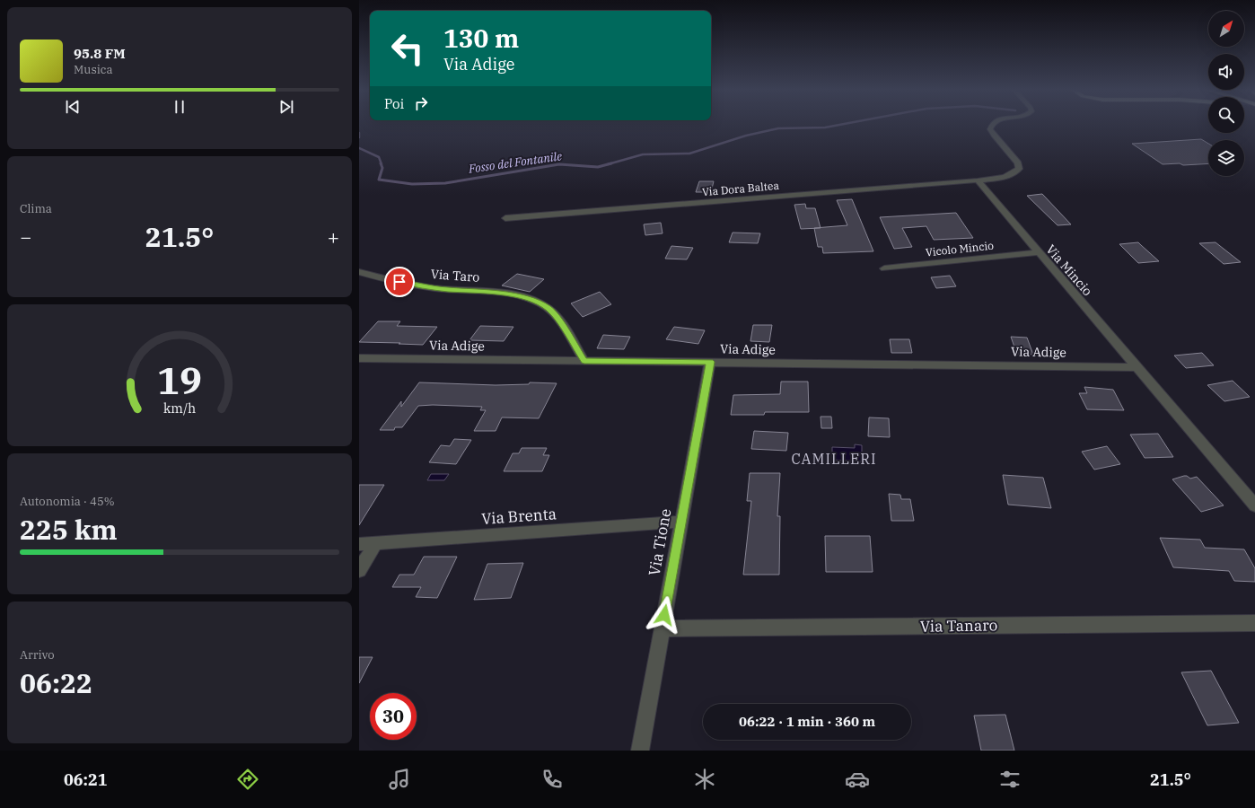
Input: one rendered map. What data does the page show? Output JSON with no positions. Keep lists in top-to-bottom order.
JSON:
{
  "streets": {
    "street": [
      "Via Dora Baltea",
      "Vicolo Mincio",
      "Via Mincio",
      "Via Taro",
      "Via Adige",
      "Via Brenta",
      "Via Tione",
      "Via Tanaro"
    ]
  },
  "crossings": [
    ["Via Dora Baltea", "Via Mincio"],
    ["Vicolo Mincio", "Via Mincio"],
    ["Via Mincio", "Via Adige"],
    ["Via Taro", "Via Adige"],
    ["Via Adige", "Via Tione"],
    ["Via Brenta", "Via Tione"],
    ["Via Tione", "Via Tanaro"]
  ],
  "districts": ["CAMILLERI"],
  "water": ["Fosso del Fontanile"],
  "north": "top right",
  "page": {
    "turn": ["130 m", "Via Adige"],
    "song": ["95.8 FM", "Musica"],
    "then": "Poi",
    "tile": [
      "Clima",
      ["Autonomia · 45%", "225 km"],
      ["Arrivo", "06:22"]
    ],
    "heat": ["−", "21.5°", "+"],
    "limit": "30",
    "trip": "06:22 · 1 min · 360 m",
    "tabs": ["06:21", "21.5°"],
    "gauge": ["19", "km/h"]
  }
}
